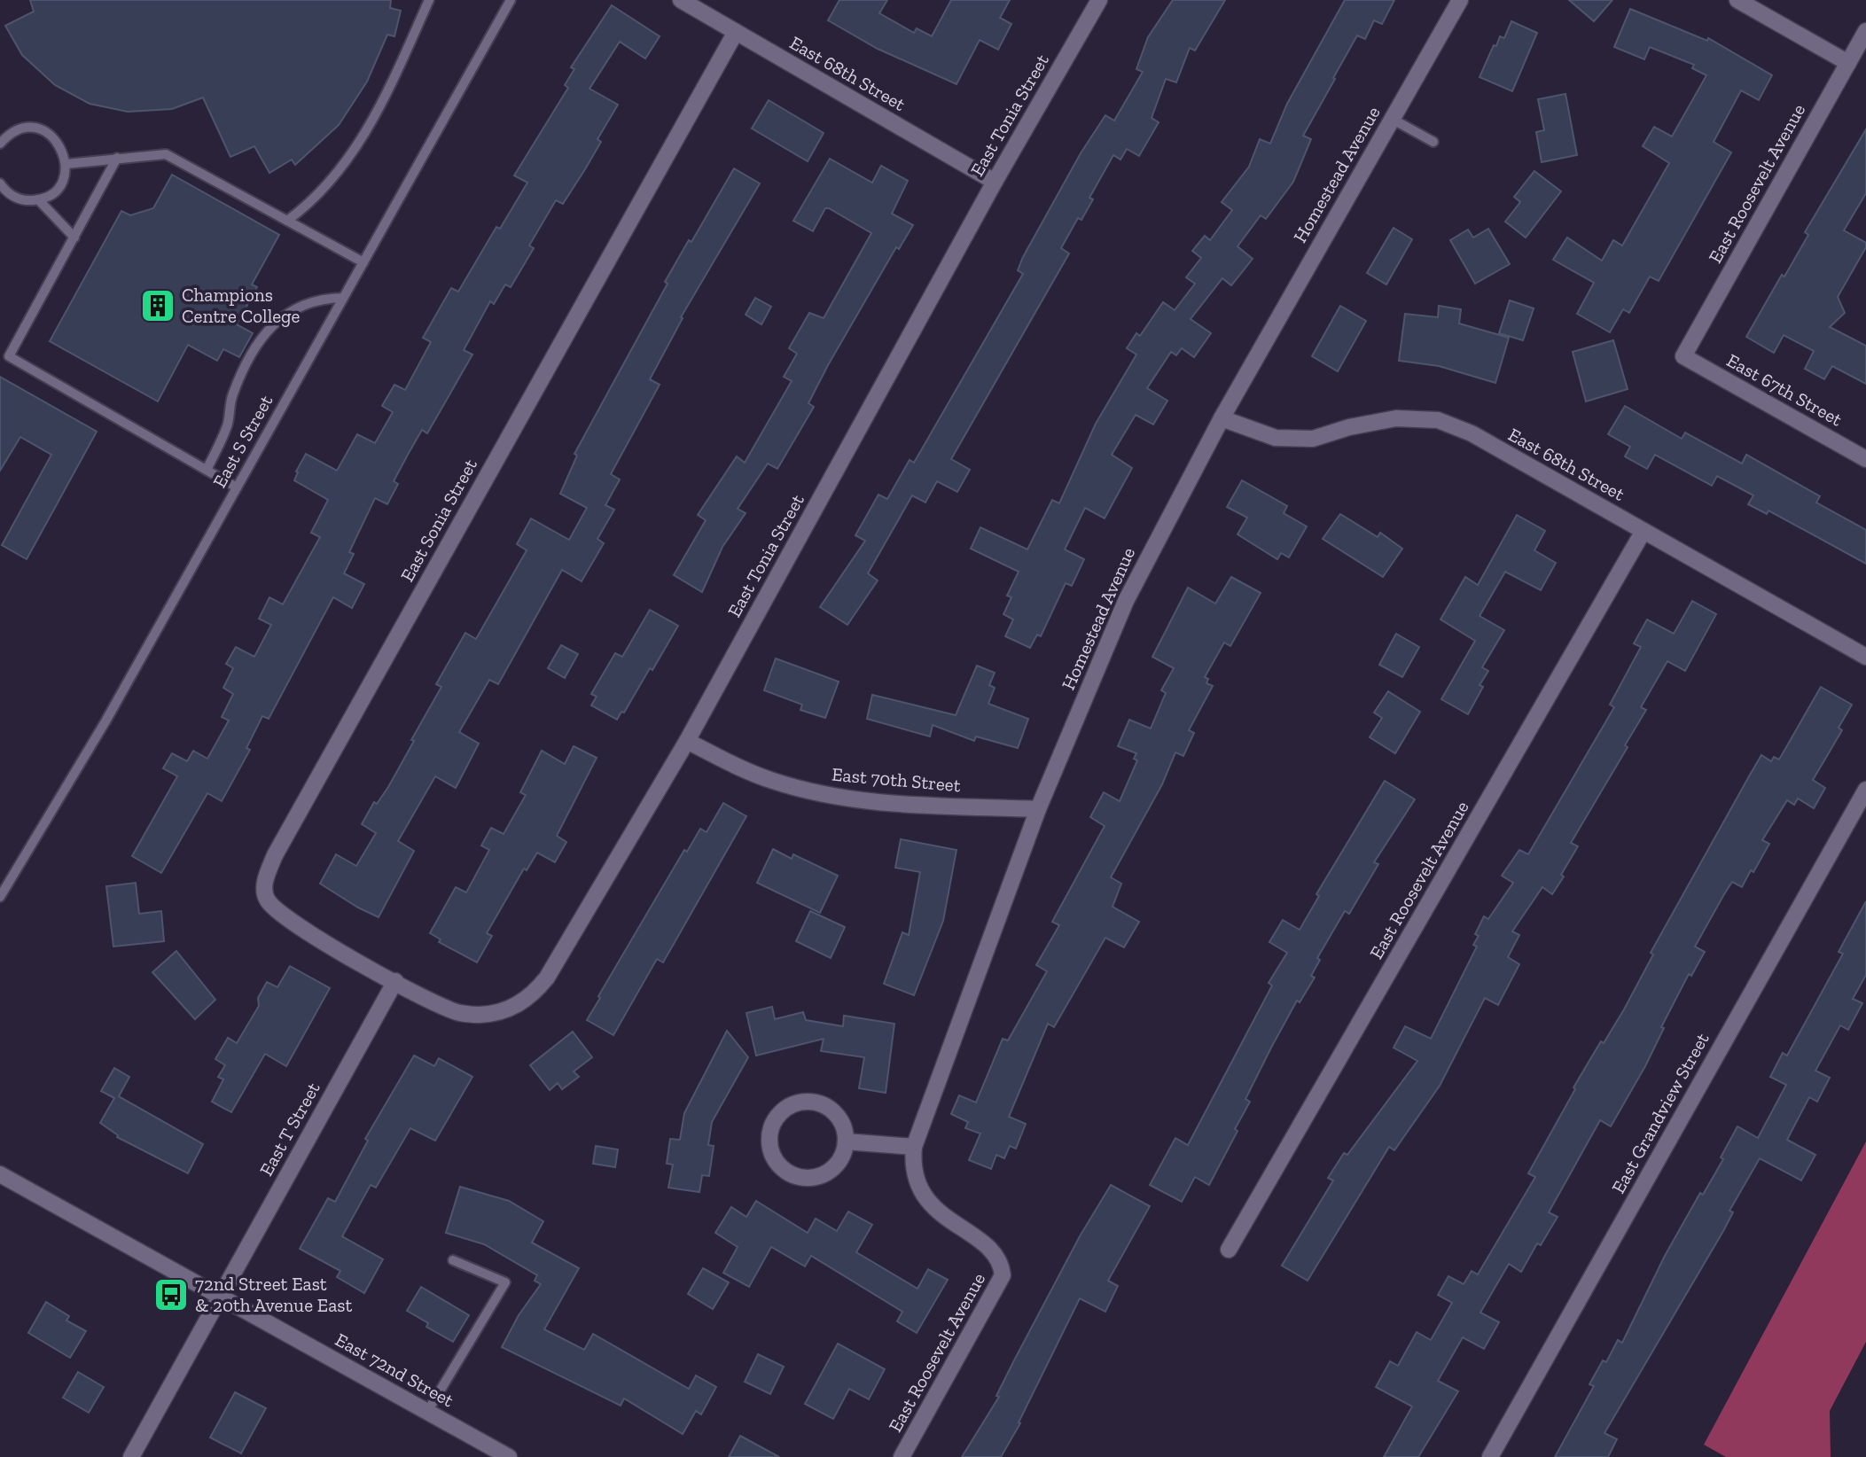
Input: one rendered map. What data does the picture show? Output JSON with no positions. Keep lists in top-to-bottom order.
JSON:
{
  "streets": {
    "street": [
      "East 68th Street",
      "East Tonia Street",
      "Homestead Avenue",
      "East Roosevelt Avenue",
      "East 67th Street",
      "East Sonia Street",
      "East 70th Street",
      "East Grandview Street",
      "East T Street",
      "East 72nd Street"
    ],
    "lane": ["East S Street"]
  },
  "crossings": [
    ["East 68th Street", "East Tonia Street"],
    ["East 68th Street", "Homestead Avenue"],
    ["East 68th Street", "East Roosevelt Avenue"],
    ["East 68th Street", "East Sonia Street"],
    ["East Tonia Street", "East Sonia Street"],
    ["East Tonia Street", "East 70th Street"],
    ["East Tonia Street", "East T Street"],
    ["Homestead Avenue", "East Roosevelt Avenue"],
    ["Homestead Avenue", "East 70th Street"],
    ["East Roosevelt Avenue", "East 67th Street"],
    ["East Sonia Street", "East T Street"],
    ["East T Street", "East 72nd Street"]
  ],
  "places": {
    "building": ["Champions Centre College"],
    "bus stop": ["72nd Street East & 20th Avenue East"]
  }
}
